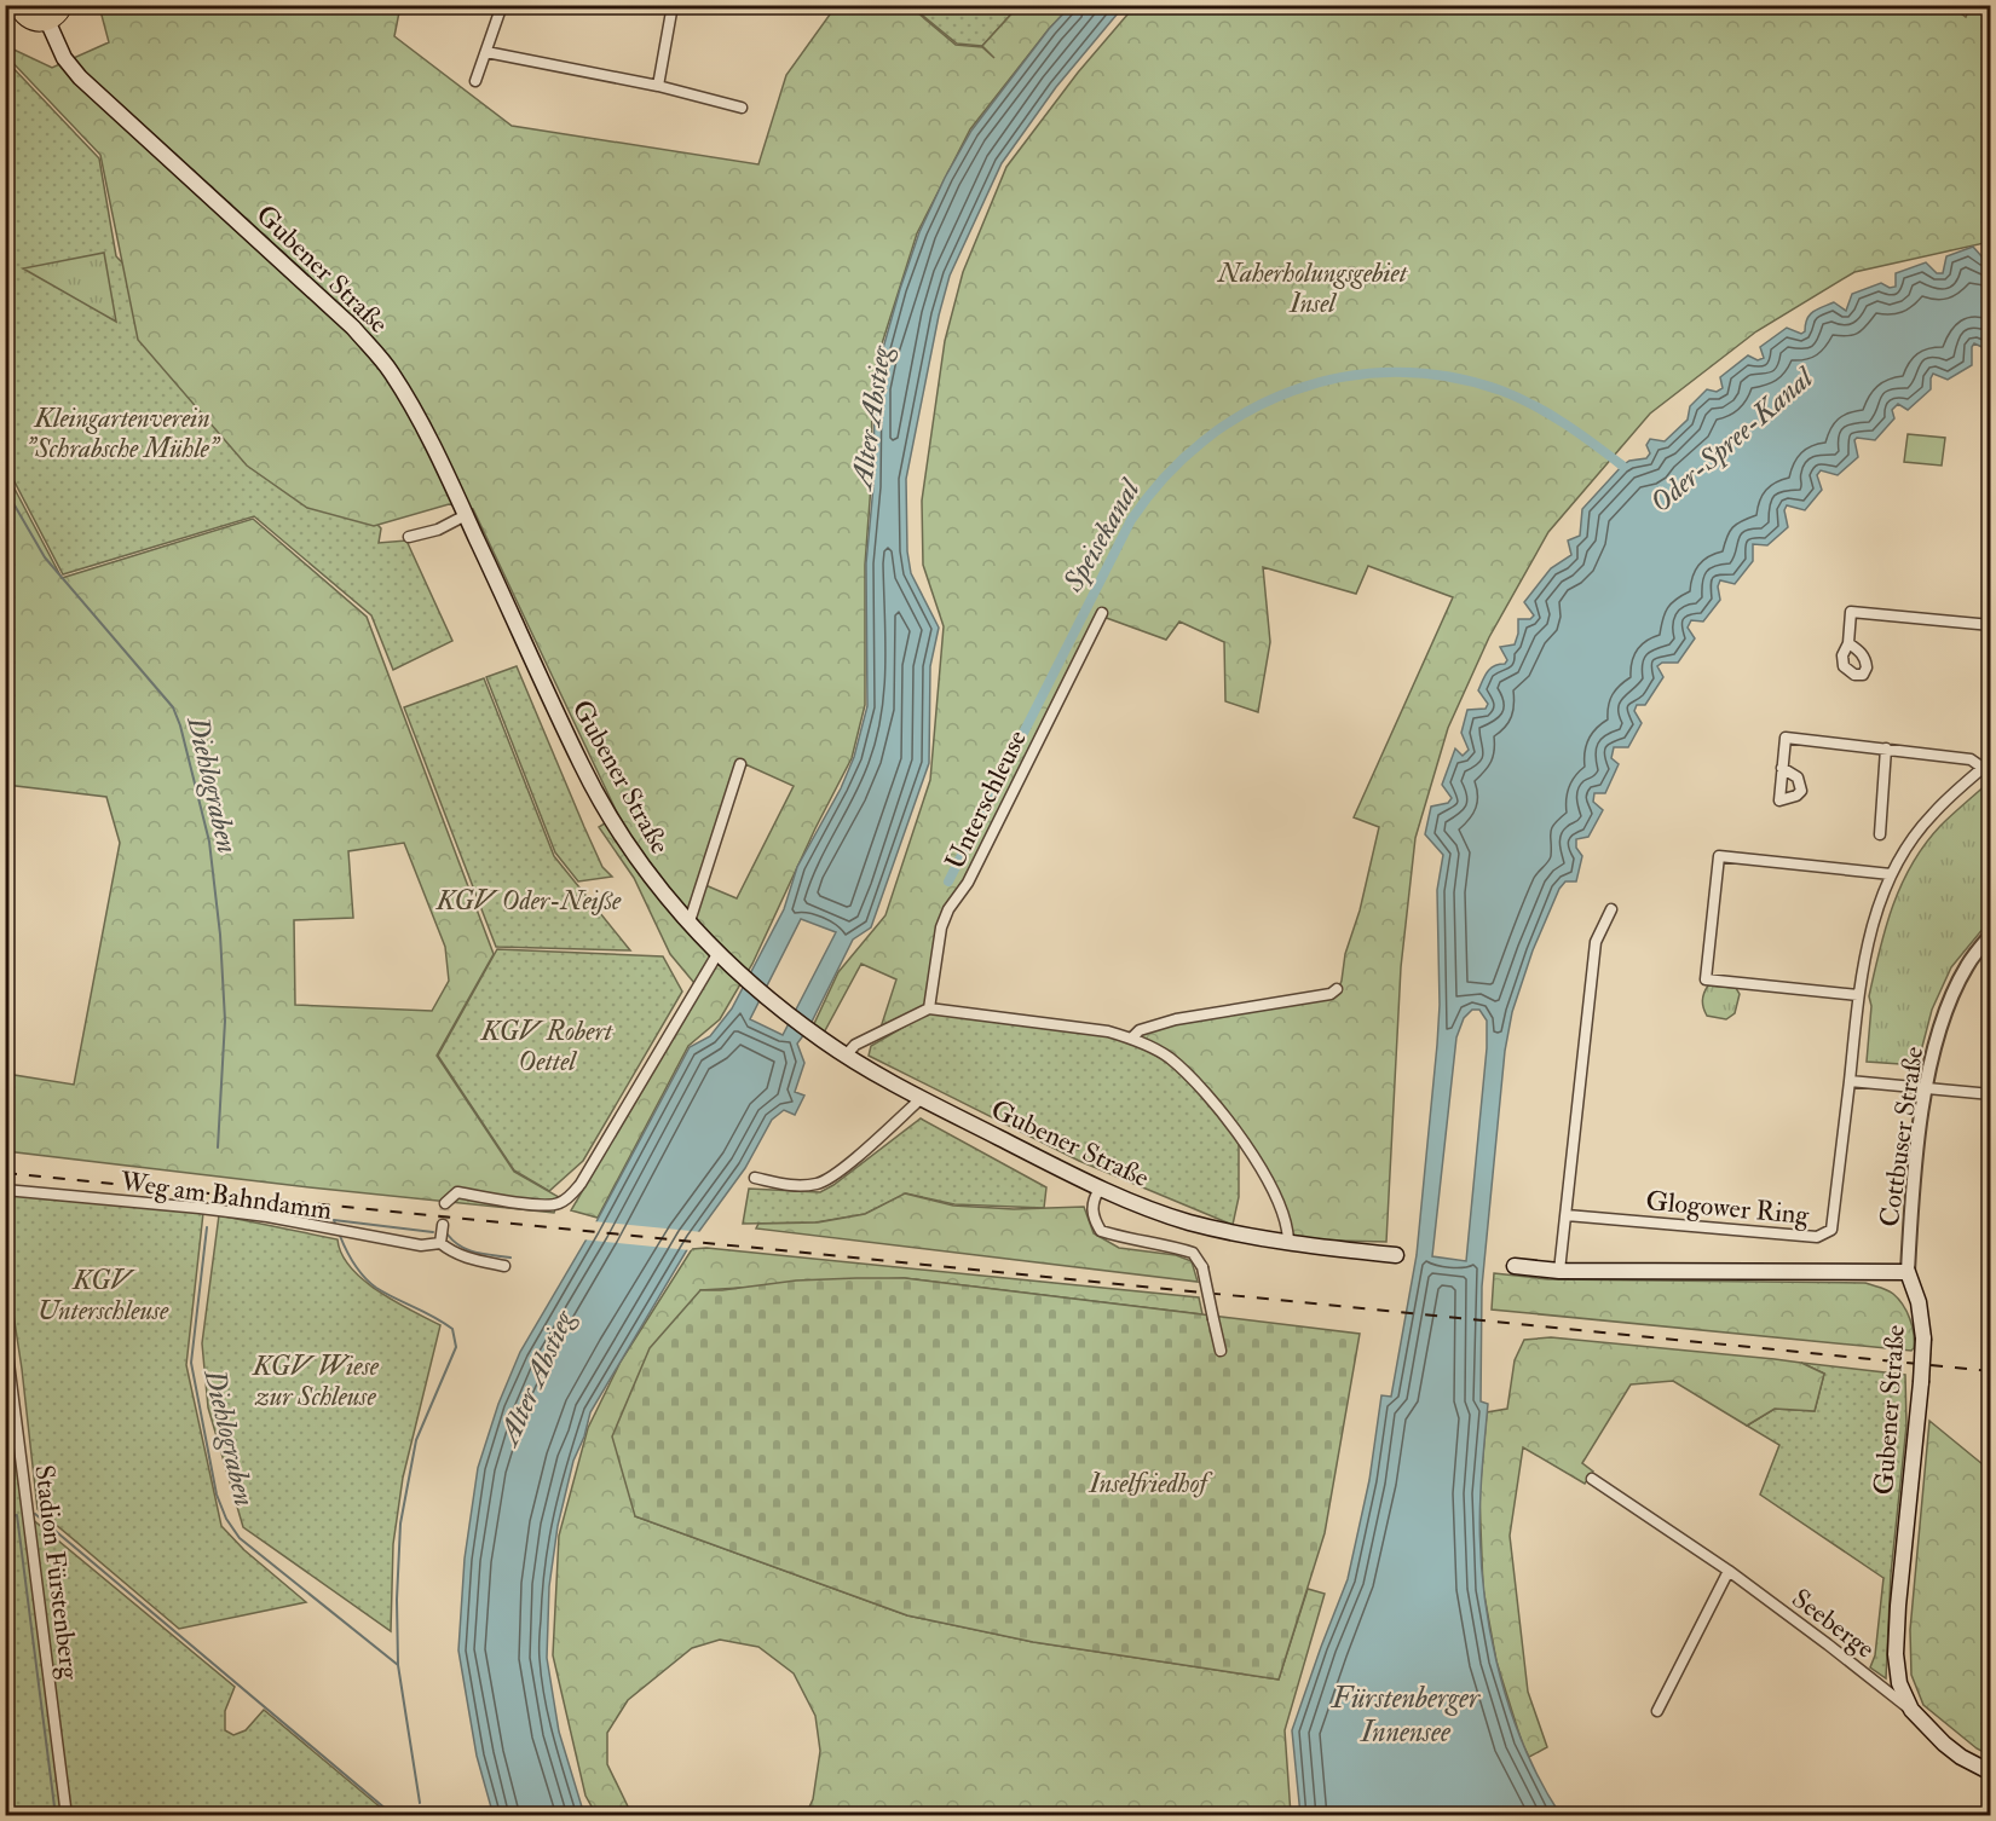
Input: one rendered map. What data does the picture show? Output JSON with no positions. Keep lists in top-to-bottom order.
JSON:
{
  "streets": {
    "main road": ["Gubener Straße"],
    "street": [
      "Unterschleuse",
      "Cottbuser Straße",
      "Weg am Bahndamm",
      "Glogower Ring",
      "Stadion Fürstenberg",
      "Seeberge"
    ]
  },
  "crossings": [
    ["Gubener Straße", "Cottbuser Straße"],
    ["Gubener Straße", "Seeberge"]
  ],
  "water": [
    "Alter Abstieg",
    "Oder-Spree-Kanal",
    "Speisekanal",
    "Diehlograben",
    "Fürstenberger Innensee"
  ],
  "parks": [
    "Naherholungsgebiet Insel",
    "Kleingartenverein \"Schrabsche Mühle\"",
    "KGV Oder-Neiße",
    "KGV Robert Oettel",
    "KGV Unterschleuse",
    "KGV Wiese zur Schleuse",
    "Inselfriedhof"
  ]
}
